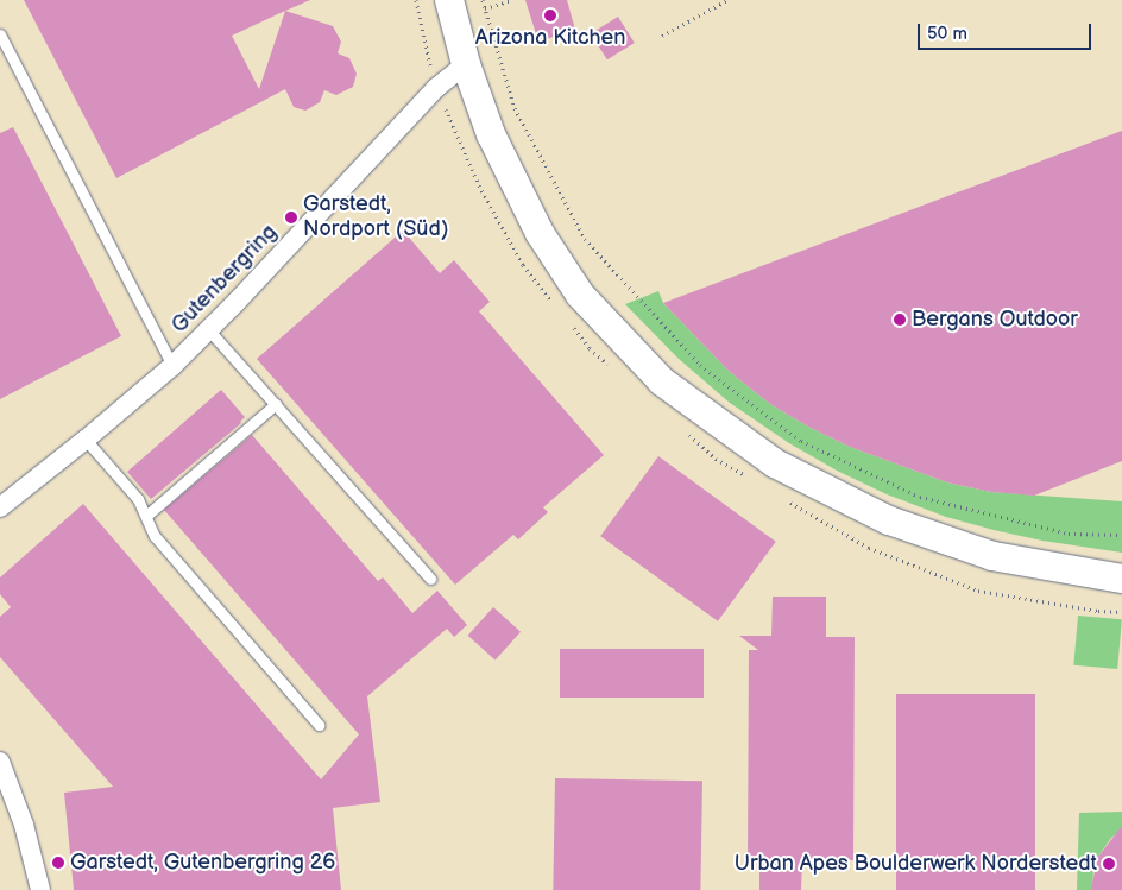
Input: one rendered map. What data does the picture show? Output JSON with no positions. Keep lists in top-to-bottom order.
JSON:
{
  "streets": {
    "street": ["Gutenbergring"]
  },
  "places": [
    "Arizona Kitchen",
    "Garstedt, Nordport (Süd)",
    "Bergans Outdoor",
    "Garstedt, Gutenbergring 26",
    "Urban Apes Boulderwerk Norderstedt"
  ],
  "scale_bar": "50 m"
}
